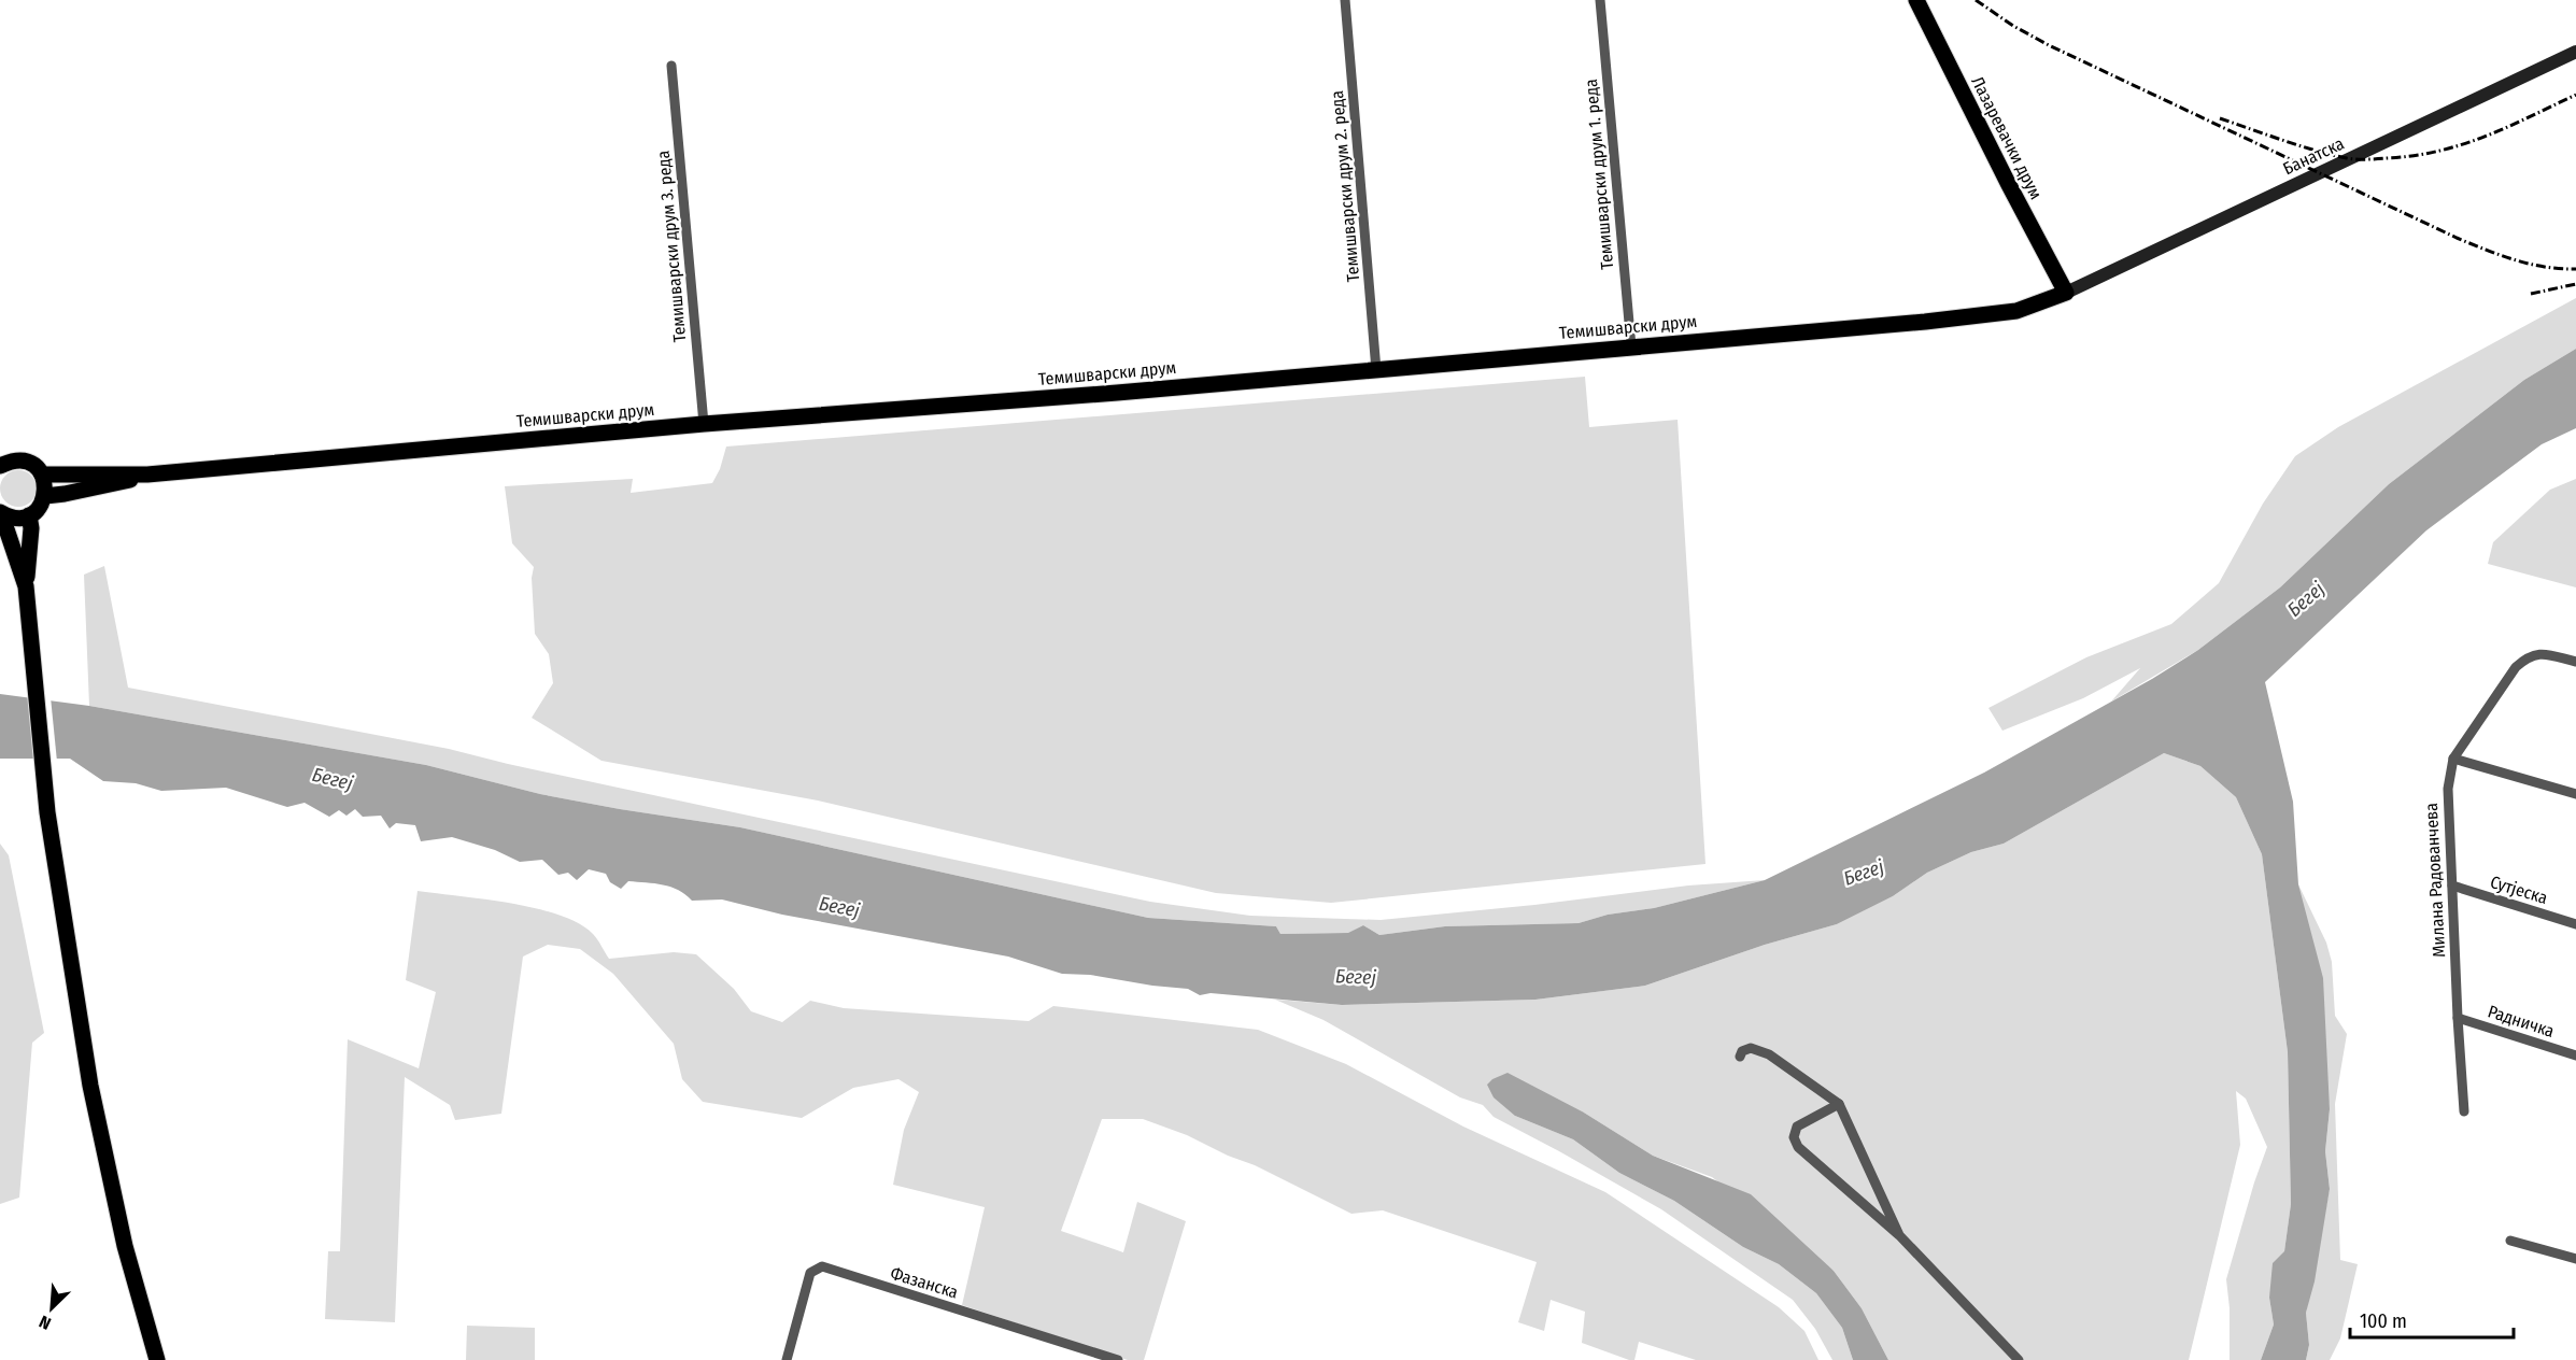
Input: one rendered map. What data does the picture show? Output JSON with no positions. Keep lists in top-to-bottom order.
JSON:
{
  "streets": {
    "main road": ["Лазаревачки друм", "Банатска", "Темишварски друм"],
    "street": [
      "Темишварски друм 1. реда",
      "Темишварски друм 2. реда",
      "Темишварски друм 3. реда",
      "Милана Радованчева",
      "Сутјеска",
      "Радничка",
      "Фазанска"
    ]
  },
  "crossings": [
    ["Лазаревачки друм", "Банатска"],
    ["Лазаревачки друм", "Темишварски друм"],
    ["Банатска", "Темишварски друм"],
    ["Темишварски друм 1. реда", "Темишварски друм"],
    ["Темишварски друм 2. реда", "Темишварски друм"],
    ["Темишварски друм 3. реда", "Темишварски друм"],
    ["Милана Радованчева", "Сутјеска"],
    ["Милана Радованчева", "Радничка"]
  ],
  "water": ["Бегеј"],
  "scale_bar": "100 m",
  "north": "bottom left"
}
